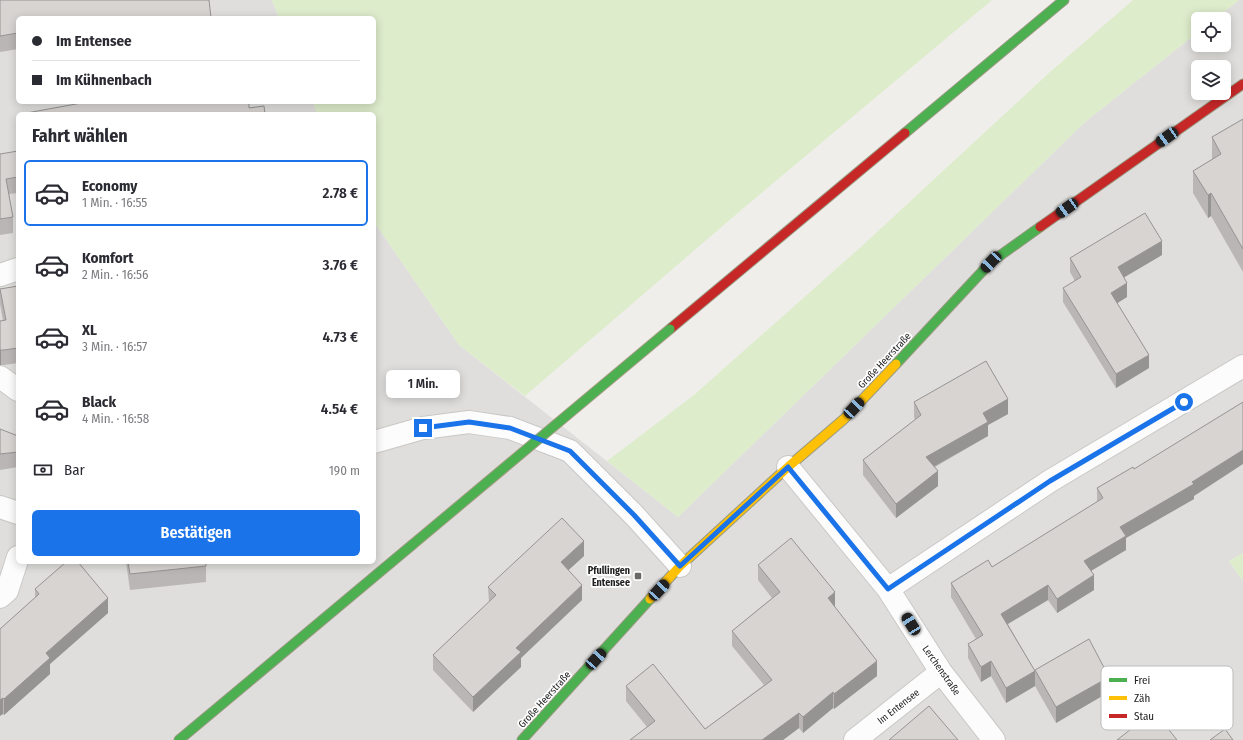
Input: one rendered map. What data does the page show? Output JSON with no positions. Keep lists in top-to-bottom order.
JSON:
{
  "streets": {
    "main road": ["Große Heerstraße"],
    "street": ["Lerchenstraße", "Im Entensee"]
  },
  "crossings": [
    ["Große Heerstraße", "Lerchenstraße"],
    ["Lerchenstraße", "Im Entensee"]
  ],
  "places": {
    "transit": ["Pfullingen Entensee"]
  },
  "legend": ["Frei", "Zäh", "Stau"],
  "page": {
    "banner": ["Im Entensee", "Im Kühnenbach"],
    "heading": "Fahrt wählen",
    "list": [
      {
        "name": "Economy",
        "note": "1 Min. · 16:55",
        "value": "2.78 €"
      },
      {
        "name": "Komfort",
        "note": "2 Min. · 16:56",
        "value": "3.76 €"
      },
      {
        "name": "XL",
        "note": "3 Min. · 16:57",
        "value": "4.73 €"
      },
      {
        "name": "Black",
        "note": "4 Min. · 16:58",
        "value": "4.54 €"
      }
    ],
    "bubble": "1 Min.",
    "pay": ["Bar", "190 m"],
    "buttons": "Bestätigen"
  }
}
